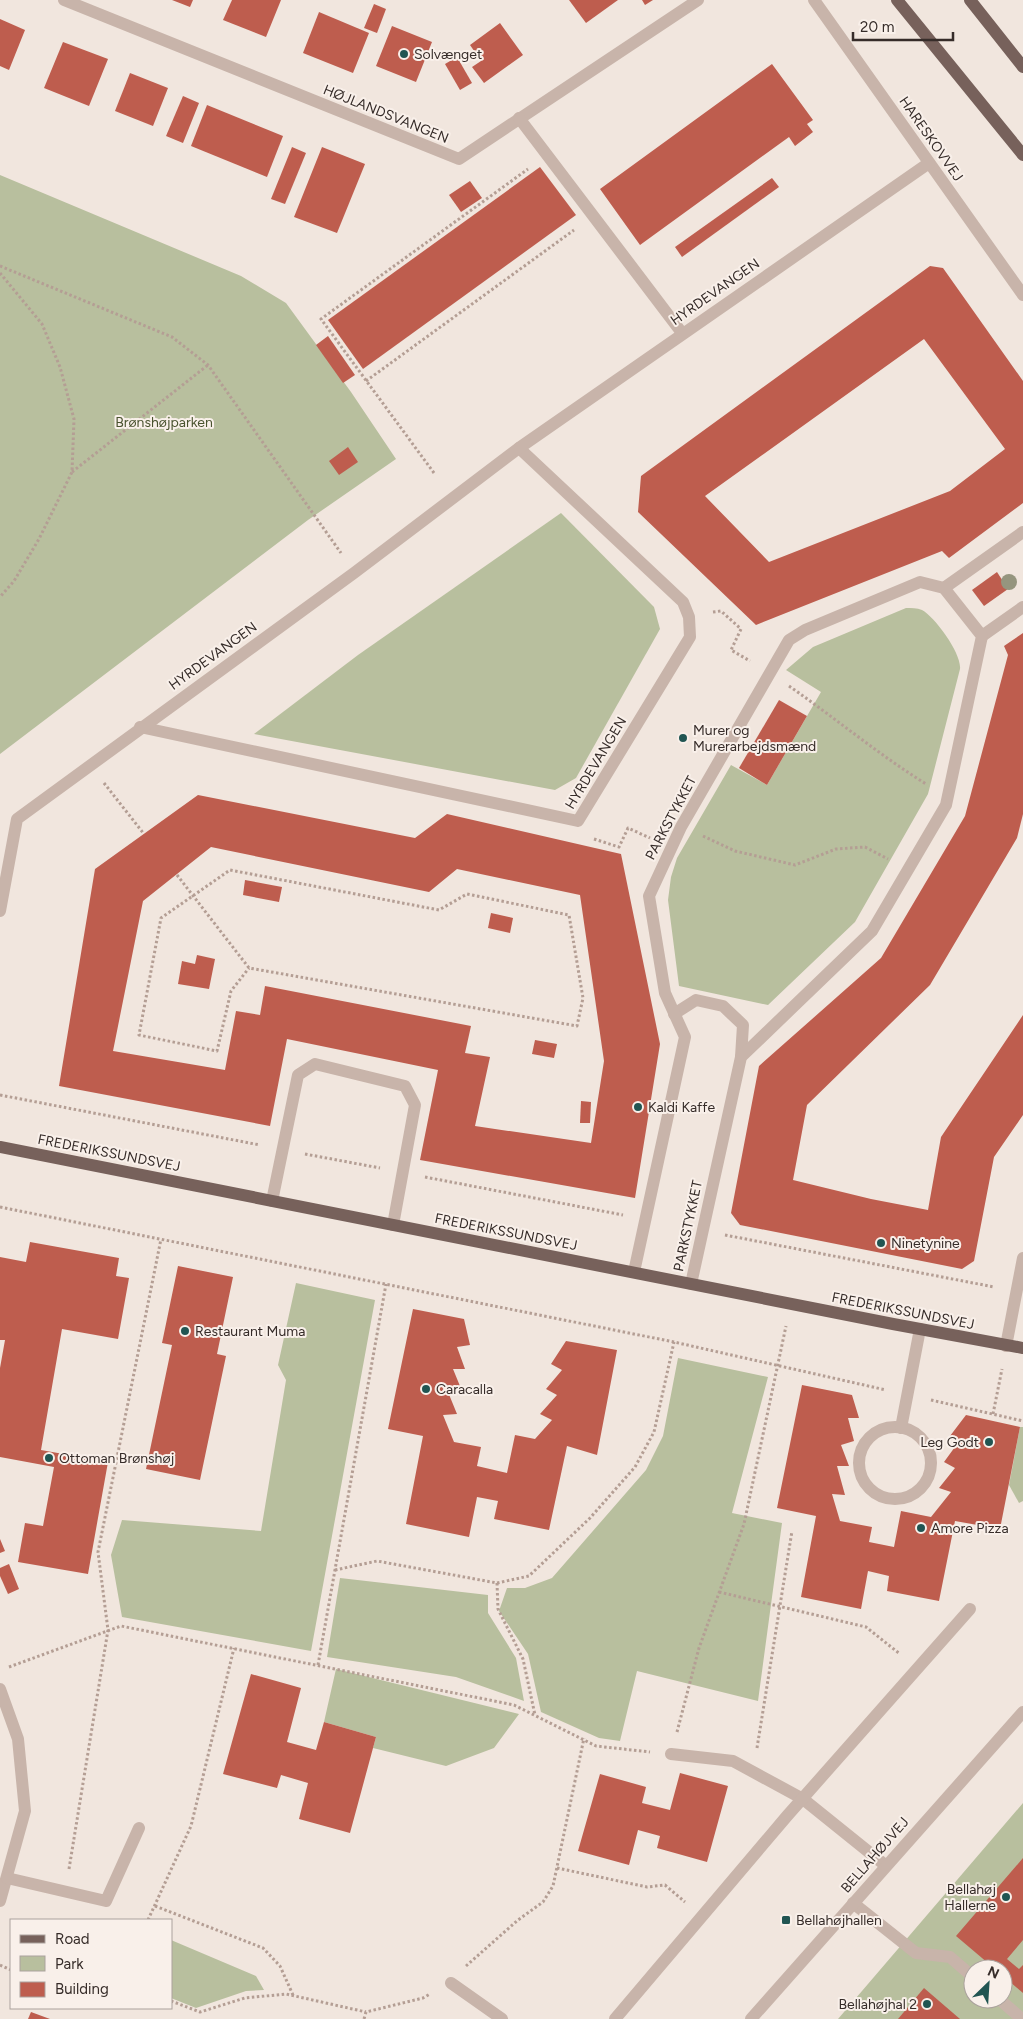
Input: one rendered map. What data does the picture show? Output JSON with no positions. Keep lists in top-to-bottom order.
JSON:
{
  "streets": {
    "main road": ["FREDERIKSSUNDSVEJ"],
    "street": [
      "HØJLANDSVANGEN",
      "HARESKOVVEJ",
      "HYRDEVANGEN",
      "PARKSTYKKET",
      "BELLAHØJVEJ"
    ]
  },
  "crossings": [
    ["HARESKOVVEJ", "HYRDEVANGEN"],
    ["PARKSTYKKET", "FREDERIKSSUNDSVEJ"]
  ],
  "parks": ["Brønshøjparken"],
  "places": {
    "other": [
      "Solvænget",
      "Murer og Murerarbejdsmænd",
      "Kaldi Kaffe",
      "Ninetynine",
      "Restaurant Muma",
      "Caracalla",
      "Leg Godt",
      "Ottoman Brønshøj",
      "Amore Pizza",
      "Bellahøj Hallerne",
      "Bellahøjhal 2"
    ],
    "transit": ["Bellahøjhallen"]
  },
  "legend": ["Road", "Park", "Building"],
  "scale_bar": "20 m",
  "north": "top right"
}
